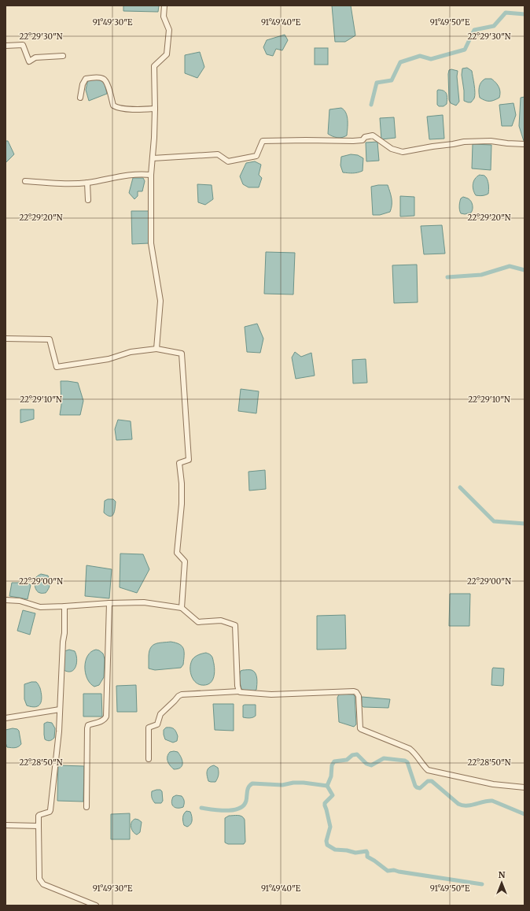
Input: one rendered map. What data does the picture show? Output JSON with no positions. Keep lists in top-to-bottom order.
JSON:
{
  "north": "top",
  "coordinates": [
    "91°49'30\"E",
    "91°49'40\"E",
    "91°49'50\"E",
    "22°29'30\"N",
    "22°29'20\"N",
    "22°29'10\"N",
    "22°29'00\"N",
    "22°28'50\"N"
  ]
}
